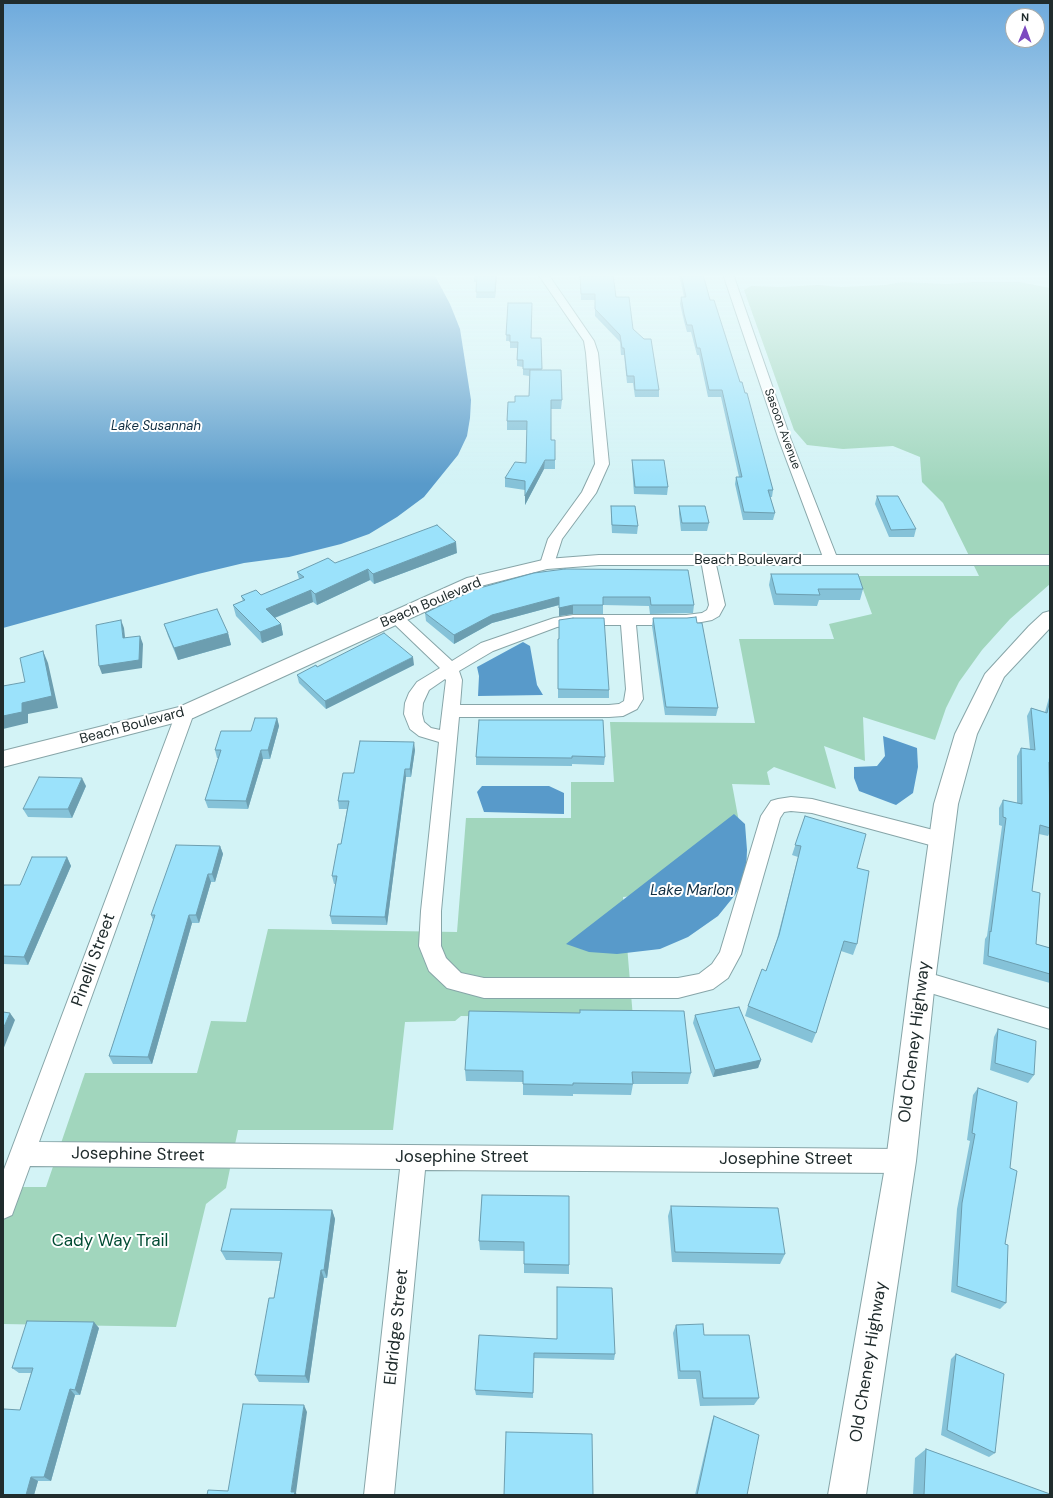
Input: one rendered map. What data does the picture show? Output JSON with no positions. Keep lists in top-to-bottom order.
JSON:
{
  "streets": {
    "street": [
      "Sasoon Avenue",
      "Beach Boulevard",
      "Pinelli Street",
      "Old Cheney Highway",
      "Josephine Street",
      "Eldridge Street"
    ]
  },
  "crossings": [
    ["Sasoon Avenue", "Beach Boulevard"],
    ["Beach Boulevard", "Pinelli Street"],
    ["Pinelli Street", "Josephine Street"],
    ["Old Cheney Highway", "Josephine Street"],
    ["Josephine Street", "Eldridge Street"]
  ],
  "water": ["Lake Susannah", "Lake Marlon"],
  "parks": ["Cady Way Trail"],
  "north": "top"
}
